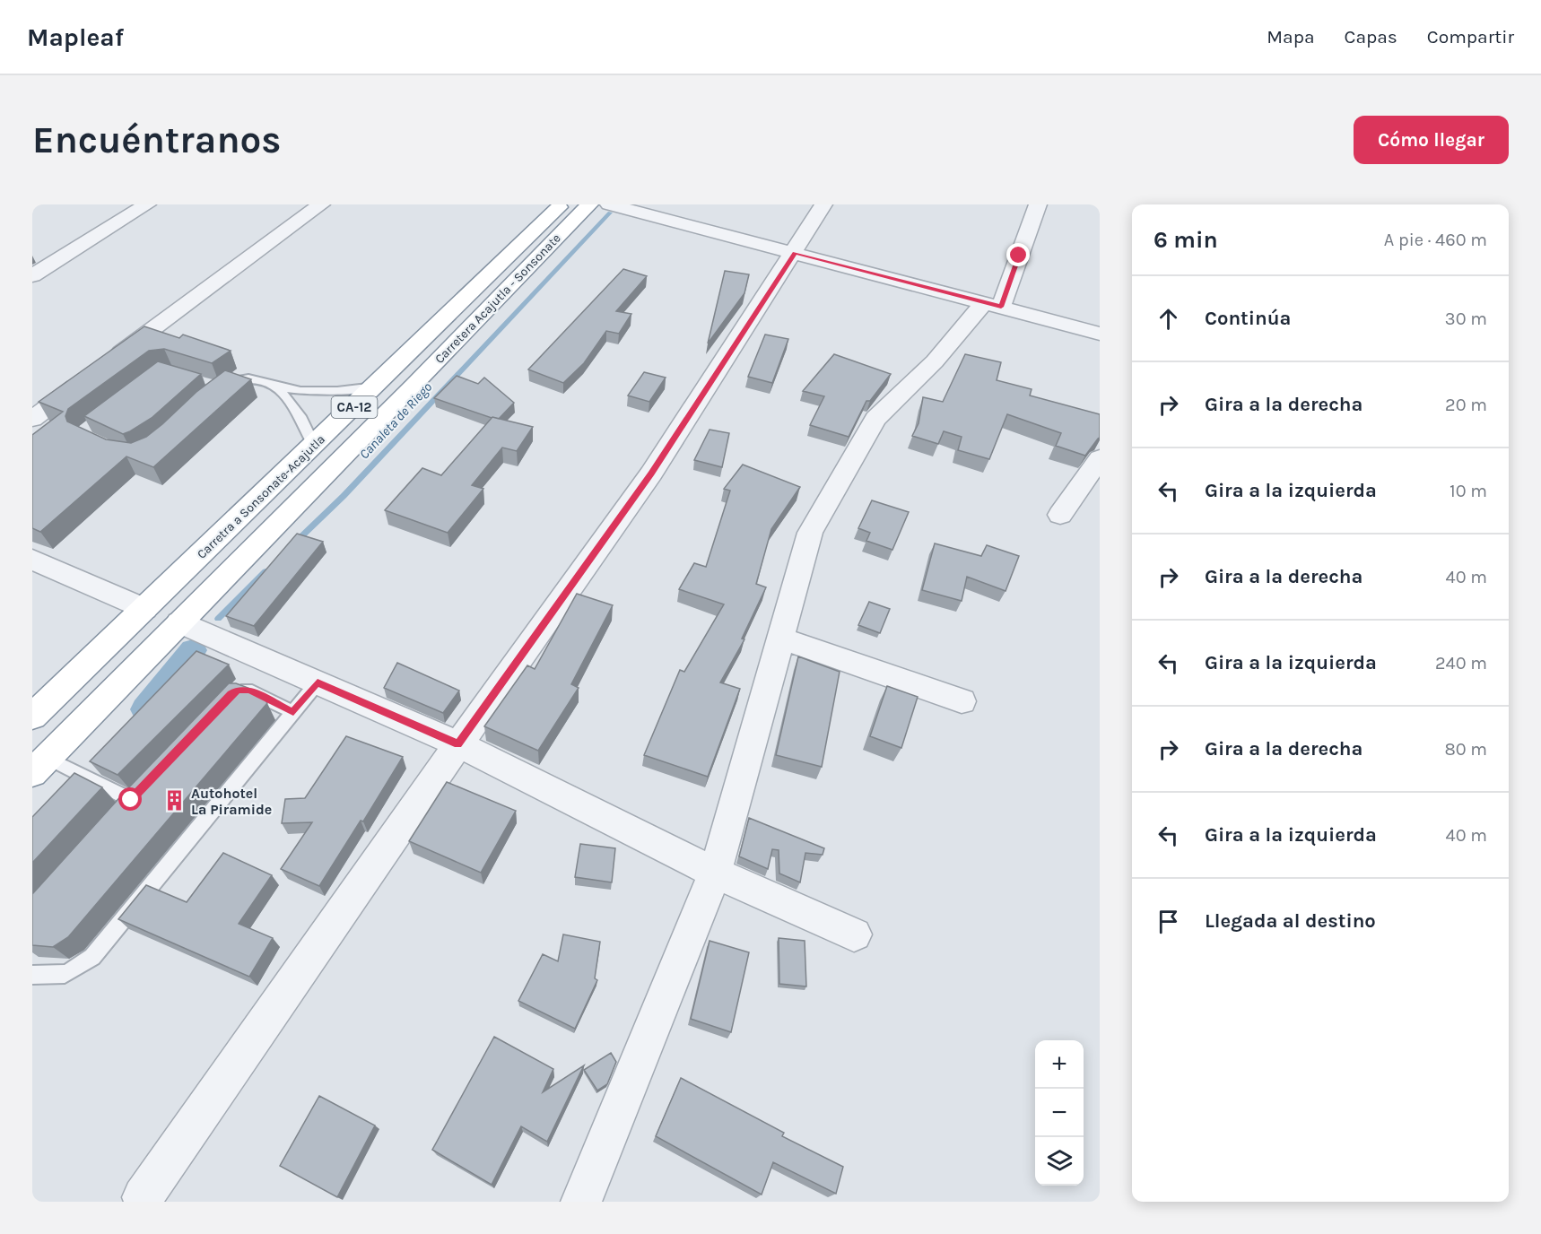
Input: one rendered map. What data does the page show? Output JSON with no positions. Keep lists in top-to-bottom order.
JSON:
{
  "streets": {
    "highway": ["Carretera Acajutla - Sonsonate", "CA-12", "Carretra a Sonsonate-Acajutla"]
  },
  "crossings": [
    ["Carretera Acajutla - Sonsonate", "CA-12"],
    ["CA-12", "Carretra a Sonsonate-Acajutla"]
  ],
  "water": ["Canaleta de Riego"],
  "places": {
    "building": ["Autohotel La Piramide"]
  },
  "page": {
    "header": "Mapleaf",
    "nav": ["Mapa", "Capas", "Compartir"],
    "buttons": "Cómo llegar",
    "title": "Encuéntranos",
    "heading": ["6 min", "A pie · 460 m"],
    "list": [
      ["Continúa", "30 m"],
      ["Gira a la derecha", "20 m"],
      ["Gira a la izquierda", "10 m"],
      ["Gira a la derecha", "40 m"],
      ["Gira a la izquierda", "240 m"],
      ["Gira a la derecha", "80 m"],
      ["Gira a la izquierda", "40 m"],
      "Llegada al destino"
    ],
    "map_buttons": ["+", "−"]
  }
}
